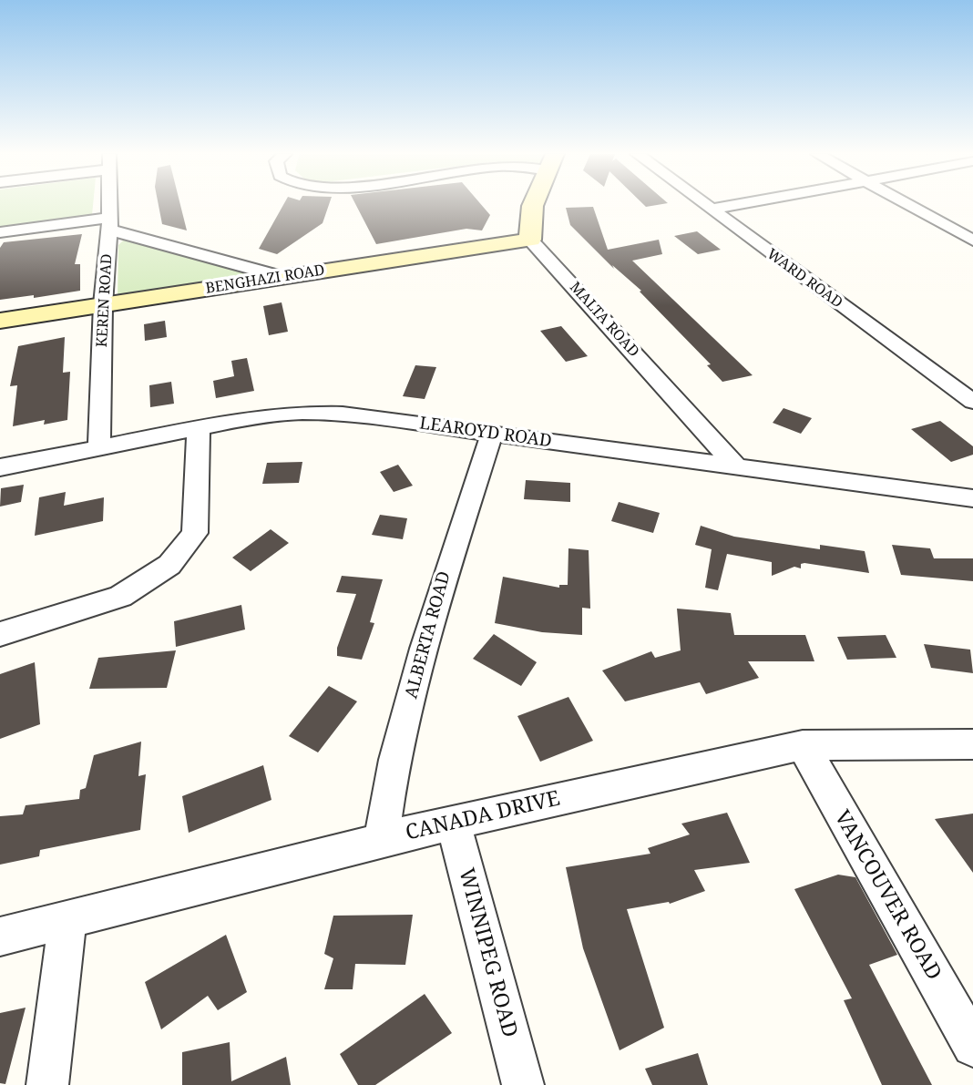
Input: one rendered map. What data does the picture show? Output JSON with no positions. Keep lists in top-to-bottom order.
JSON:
{
  "streets": {
    "street": [
      "WARD ROAD",
      "BENGHAZI ROAD",
      "KEREN ROAD",
      "MALTA ROAD",
      "LEAROYD ROAD",
      "ALBERTA ROAD",
      "CANADA DRIVE",
      "VANCOUVER ROAD",
      "WINNIPEG ROAD"
    ]
  },
  "crossings": [
    ["BENGHAZI ROAD", "KEREN ROAD"],
    ["BENGHAZI ROAD", "MALTA ROAD"],
    ["KEREN ROAD", "LEAROYD ROAD"],
    ["MALTA ROAD", "LEAROYD ROAD"],
    ["LEAROYD ROAD", "ALBERTA ROAD"],
    ["ALBERTA ROAD", "CANADA DRIVE"],
    ["CANADA DRIVE", "VANCOUVER ROAD"],
    ["CANADA DRIVE", "WINNIPEG ROAD"]
  ]
}
